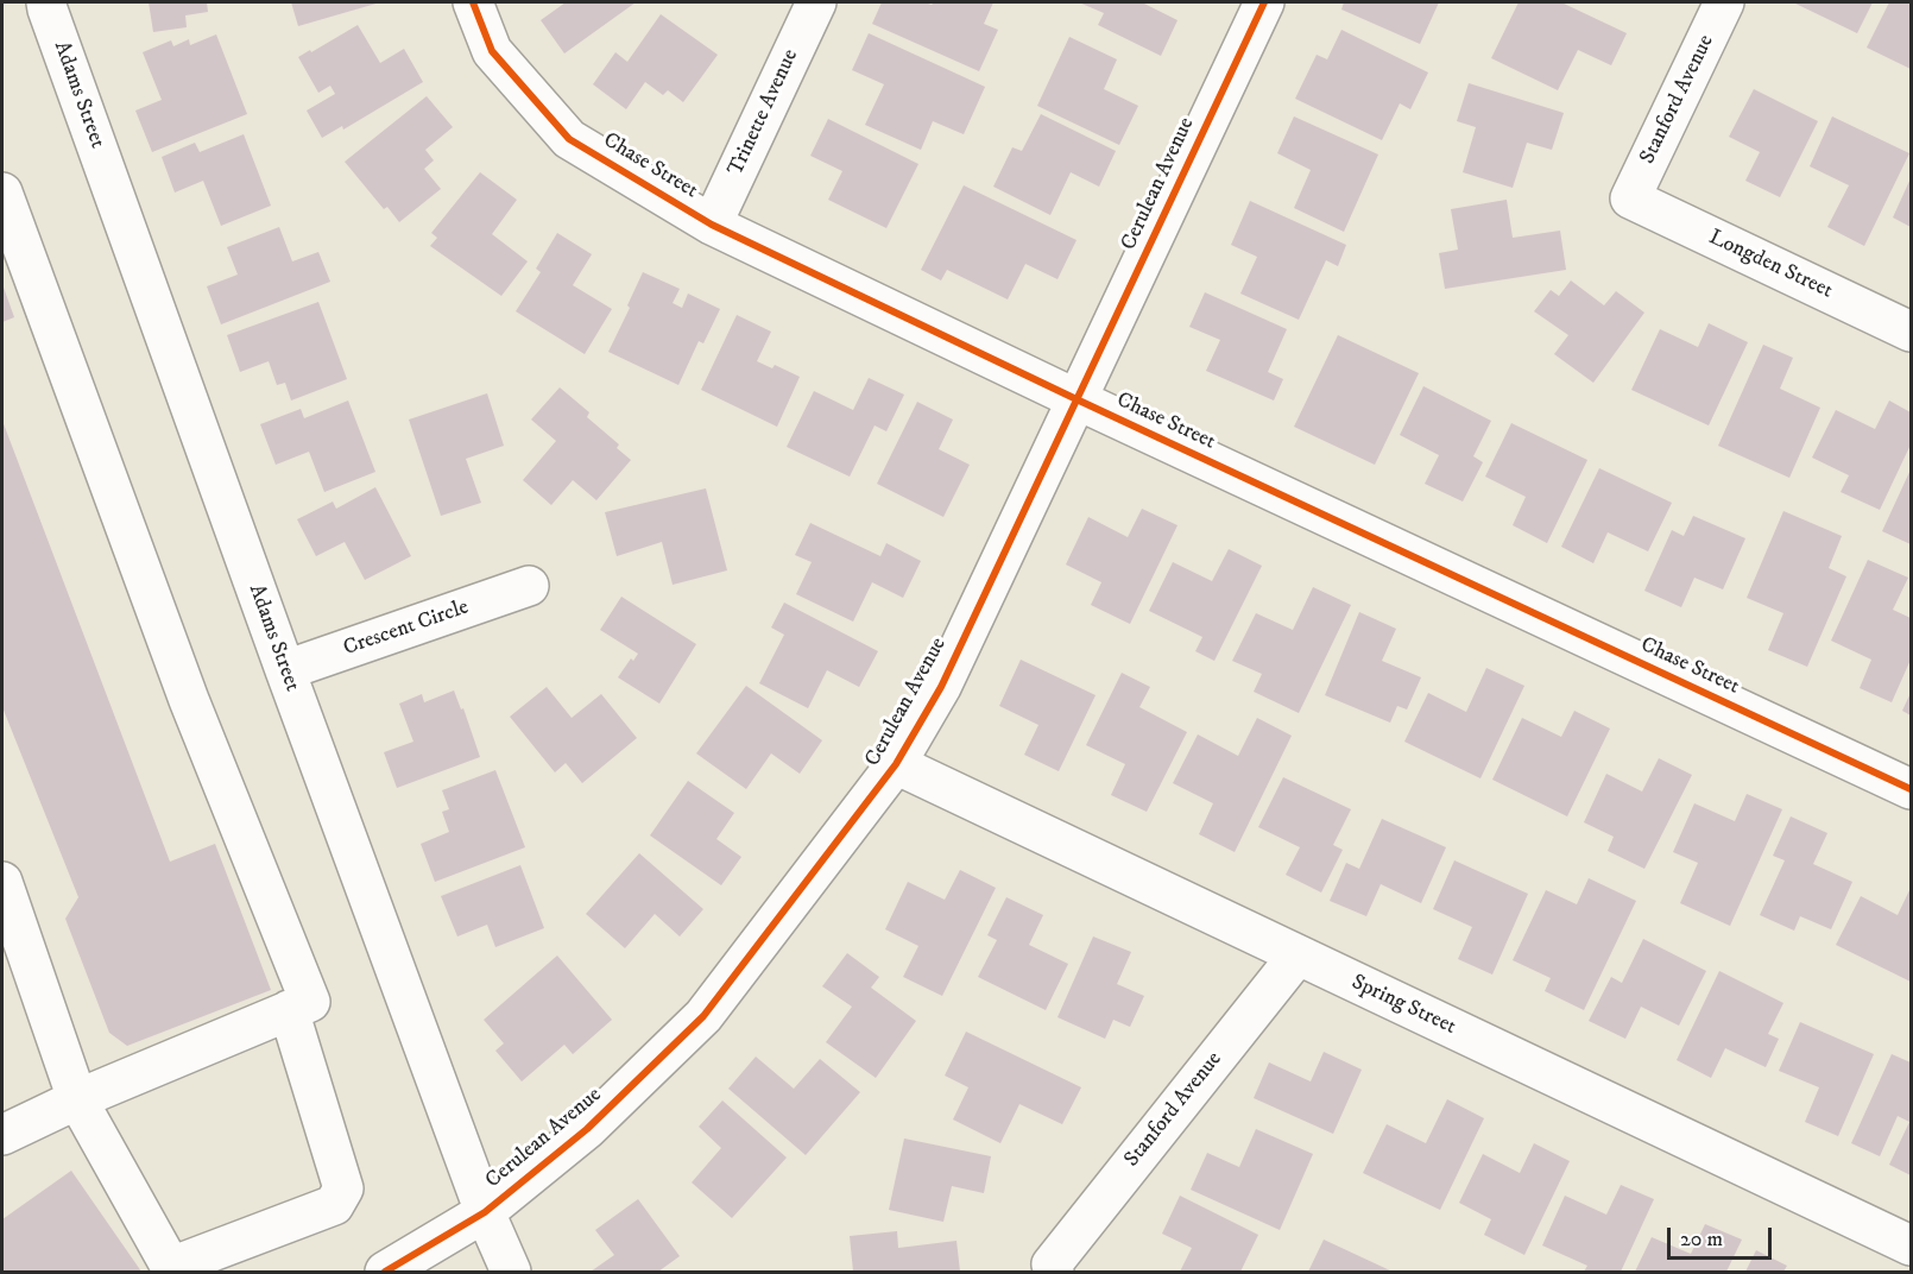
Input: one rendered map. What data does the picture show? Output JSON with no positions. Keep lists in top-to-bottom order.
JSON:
{
  "streets": {
    "street": [
      "Adams Street",
      "Stanford Avenue",
      "Trinette Avenue",
      "Chase Street",
      "Cerulean Avenue",
      "Longden Street",
      "Crescent Circle",
      "Spring Street"
    ]
  },
  "crossings": [
    ["Adams Street", "Cerulean Avenue"],
    ["Adams Street", "Crescent Circle"],
    ["Stanford Avenue", "Longden Street"],
    ["Stanford Avenue", "Spring Street"],
    ["Trinette Avenue", "Chase Street"],
    ["Chase Street", "Cerulean Avenue"],
    ["Cerulean Avenue", "Spring Street"]
  ],
  "scale_bar": "20 m"
}
